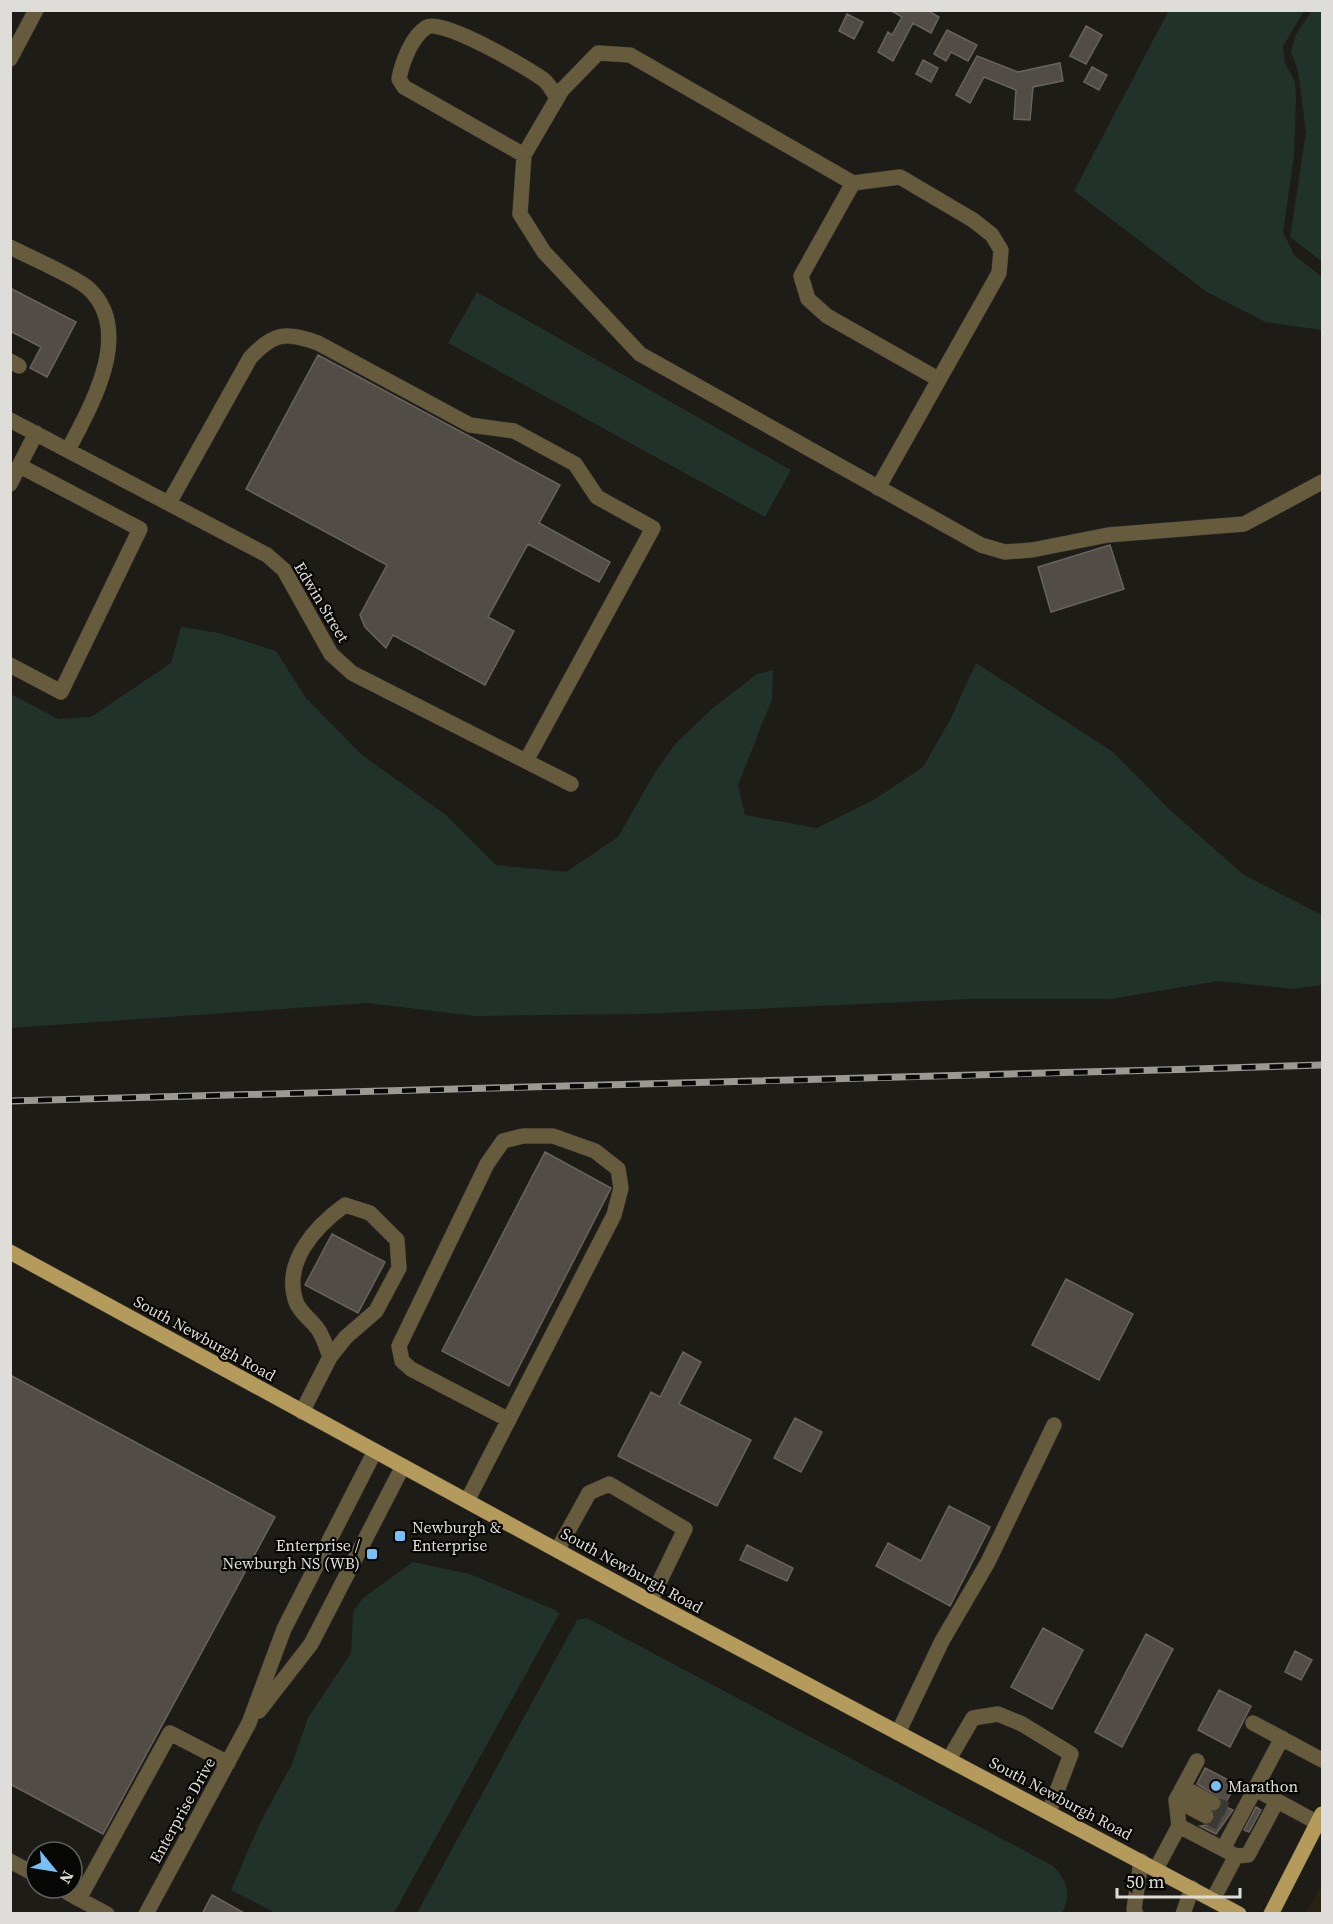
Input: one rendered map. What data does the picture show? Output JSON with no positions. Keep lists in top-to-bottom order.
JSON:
{
  "streets": {
    "main road": ["South Newburgh Road"],
    "street": ["Edwin Street", "Enterprise Drive"]
  },
  "crossings": [
    ["South Newburgh Road", "Enterprise Drive"]
  ],
  "places": {
    "transit": ["Newburgh & Enterprise", "Enterprise / Newburgh NS (WB)"],
    "other": ["Marathon"]
  },
  "scale_bar": "50 m",
  "north": "bottom right"
}
